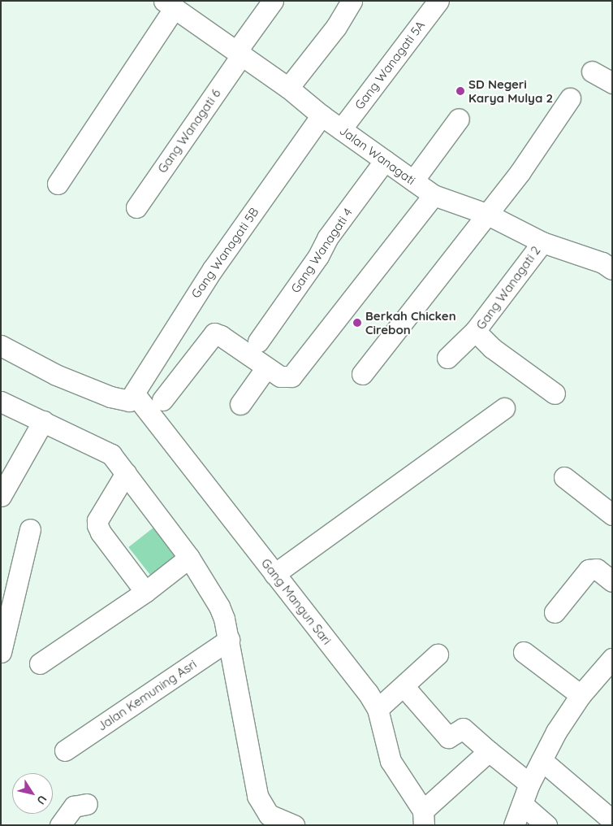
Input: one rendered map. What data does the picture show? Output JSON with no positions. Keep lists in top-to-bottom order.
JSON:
{
  "streets": {
    "street": [
      "Gang Wanagati 5A",
      "Gang Wanagati 6",
      "Jalan Wanagati",
      "Gang Wanagati 4",
      "Gang Wanagati 5B",
      "Gang Wanagati 2",
      "Gang Mangun Sari",
      "Jalan Kemuning Asri"
    ]
  },
  "crossings": [
    ["Gang Wanagati 5A", "Jalan Wanagati"],
    ["Gang Wanagati 6", "Jalan Wanagati"],
    ["Jalan Wanagati", "Gang Wanagati 4"],
    ["Jalan Wanagati", "Gang Wanagati 5B"],
    ["Jalan Wanagati", "Gang Wanagati 2"],
    ["Gang Wanagati 5B", "Gang Mangun Sari"]
  ],
  "places": ["SD Negeri Karya Mulya 2", "Berkah Chicken Cirebon"],
  "north": "bottom right"
}
